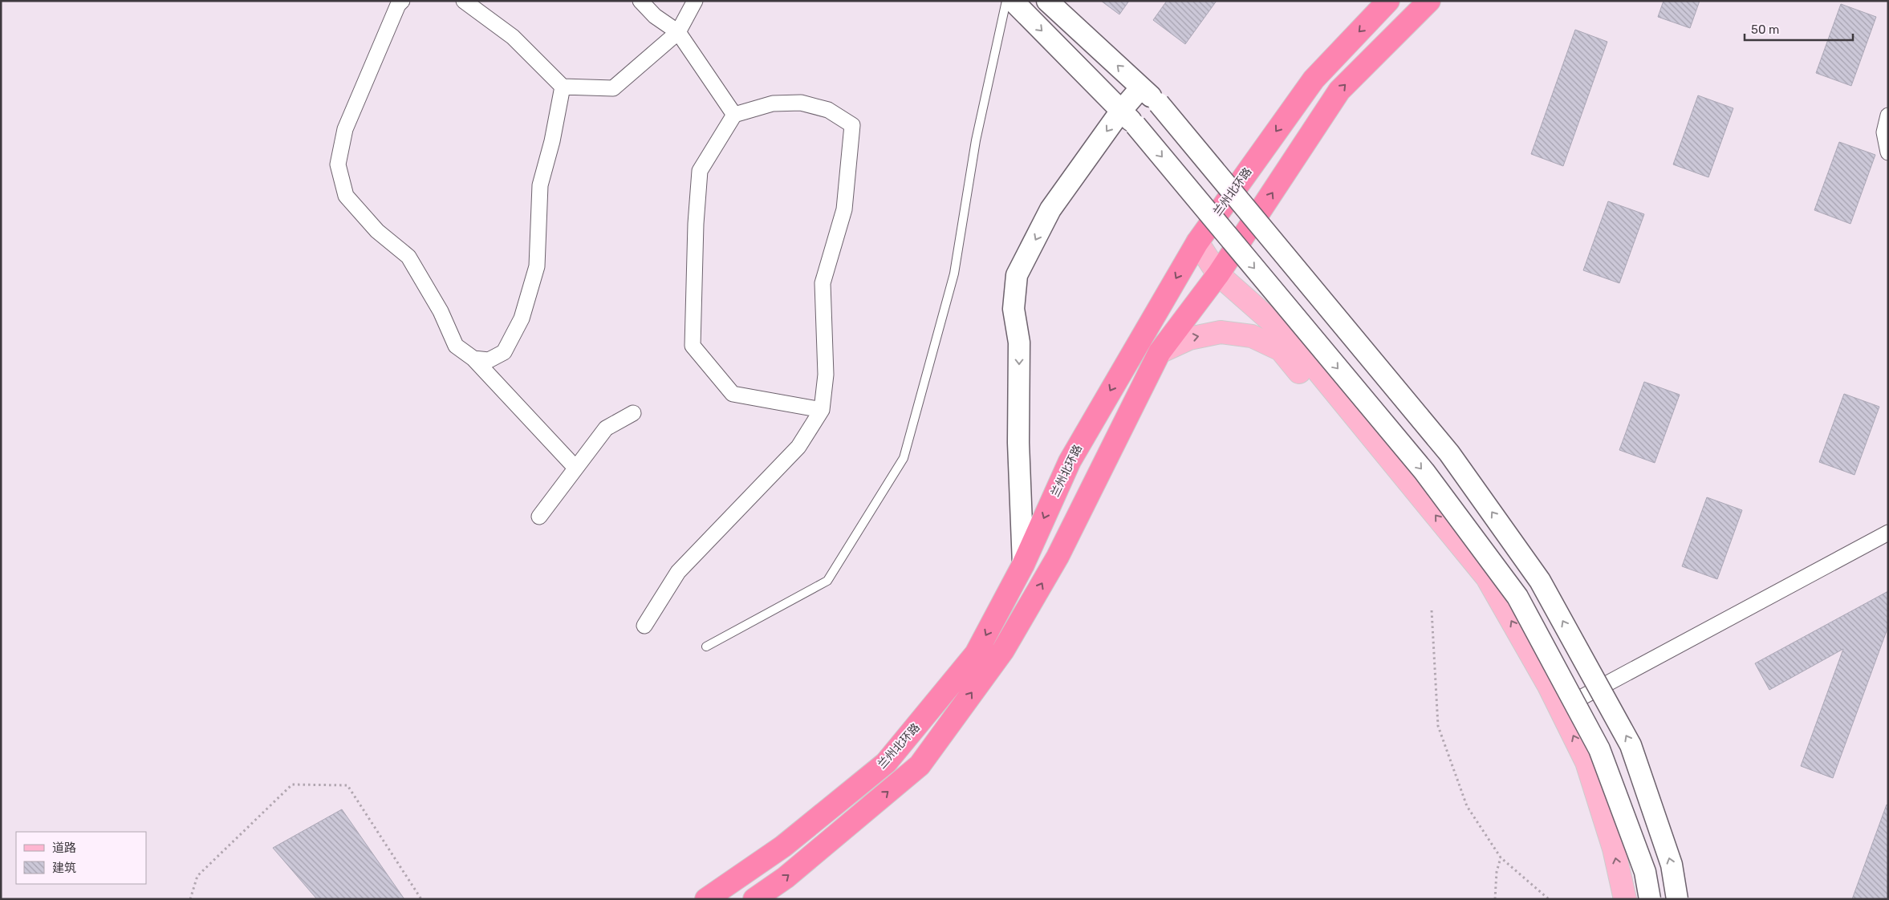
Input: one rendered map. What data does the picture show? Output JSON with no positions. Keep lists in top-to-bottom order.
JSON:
{
  "streets": {
    "highway": ["兰州北环路"]
  },
  "legend": ["道路", "建筑"],
  "scale_bar": "50 m"
}
